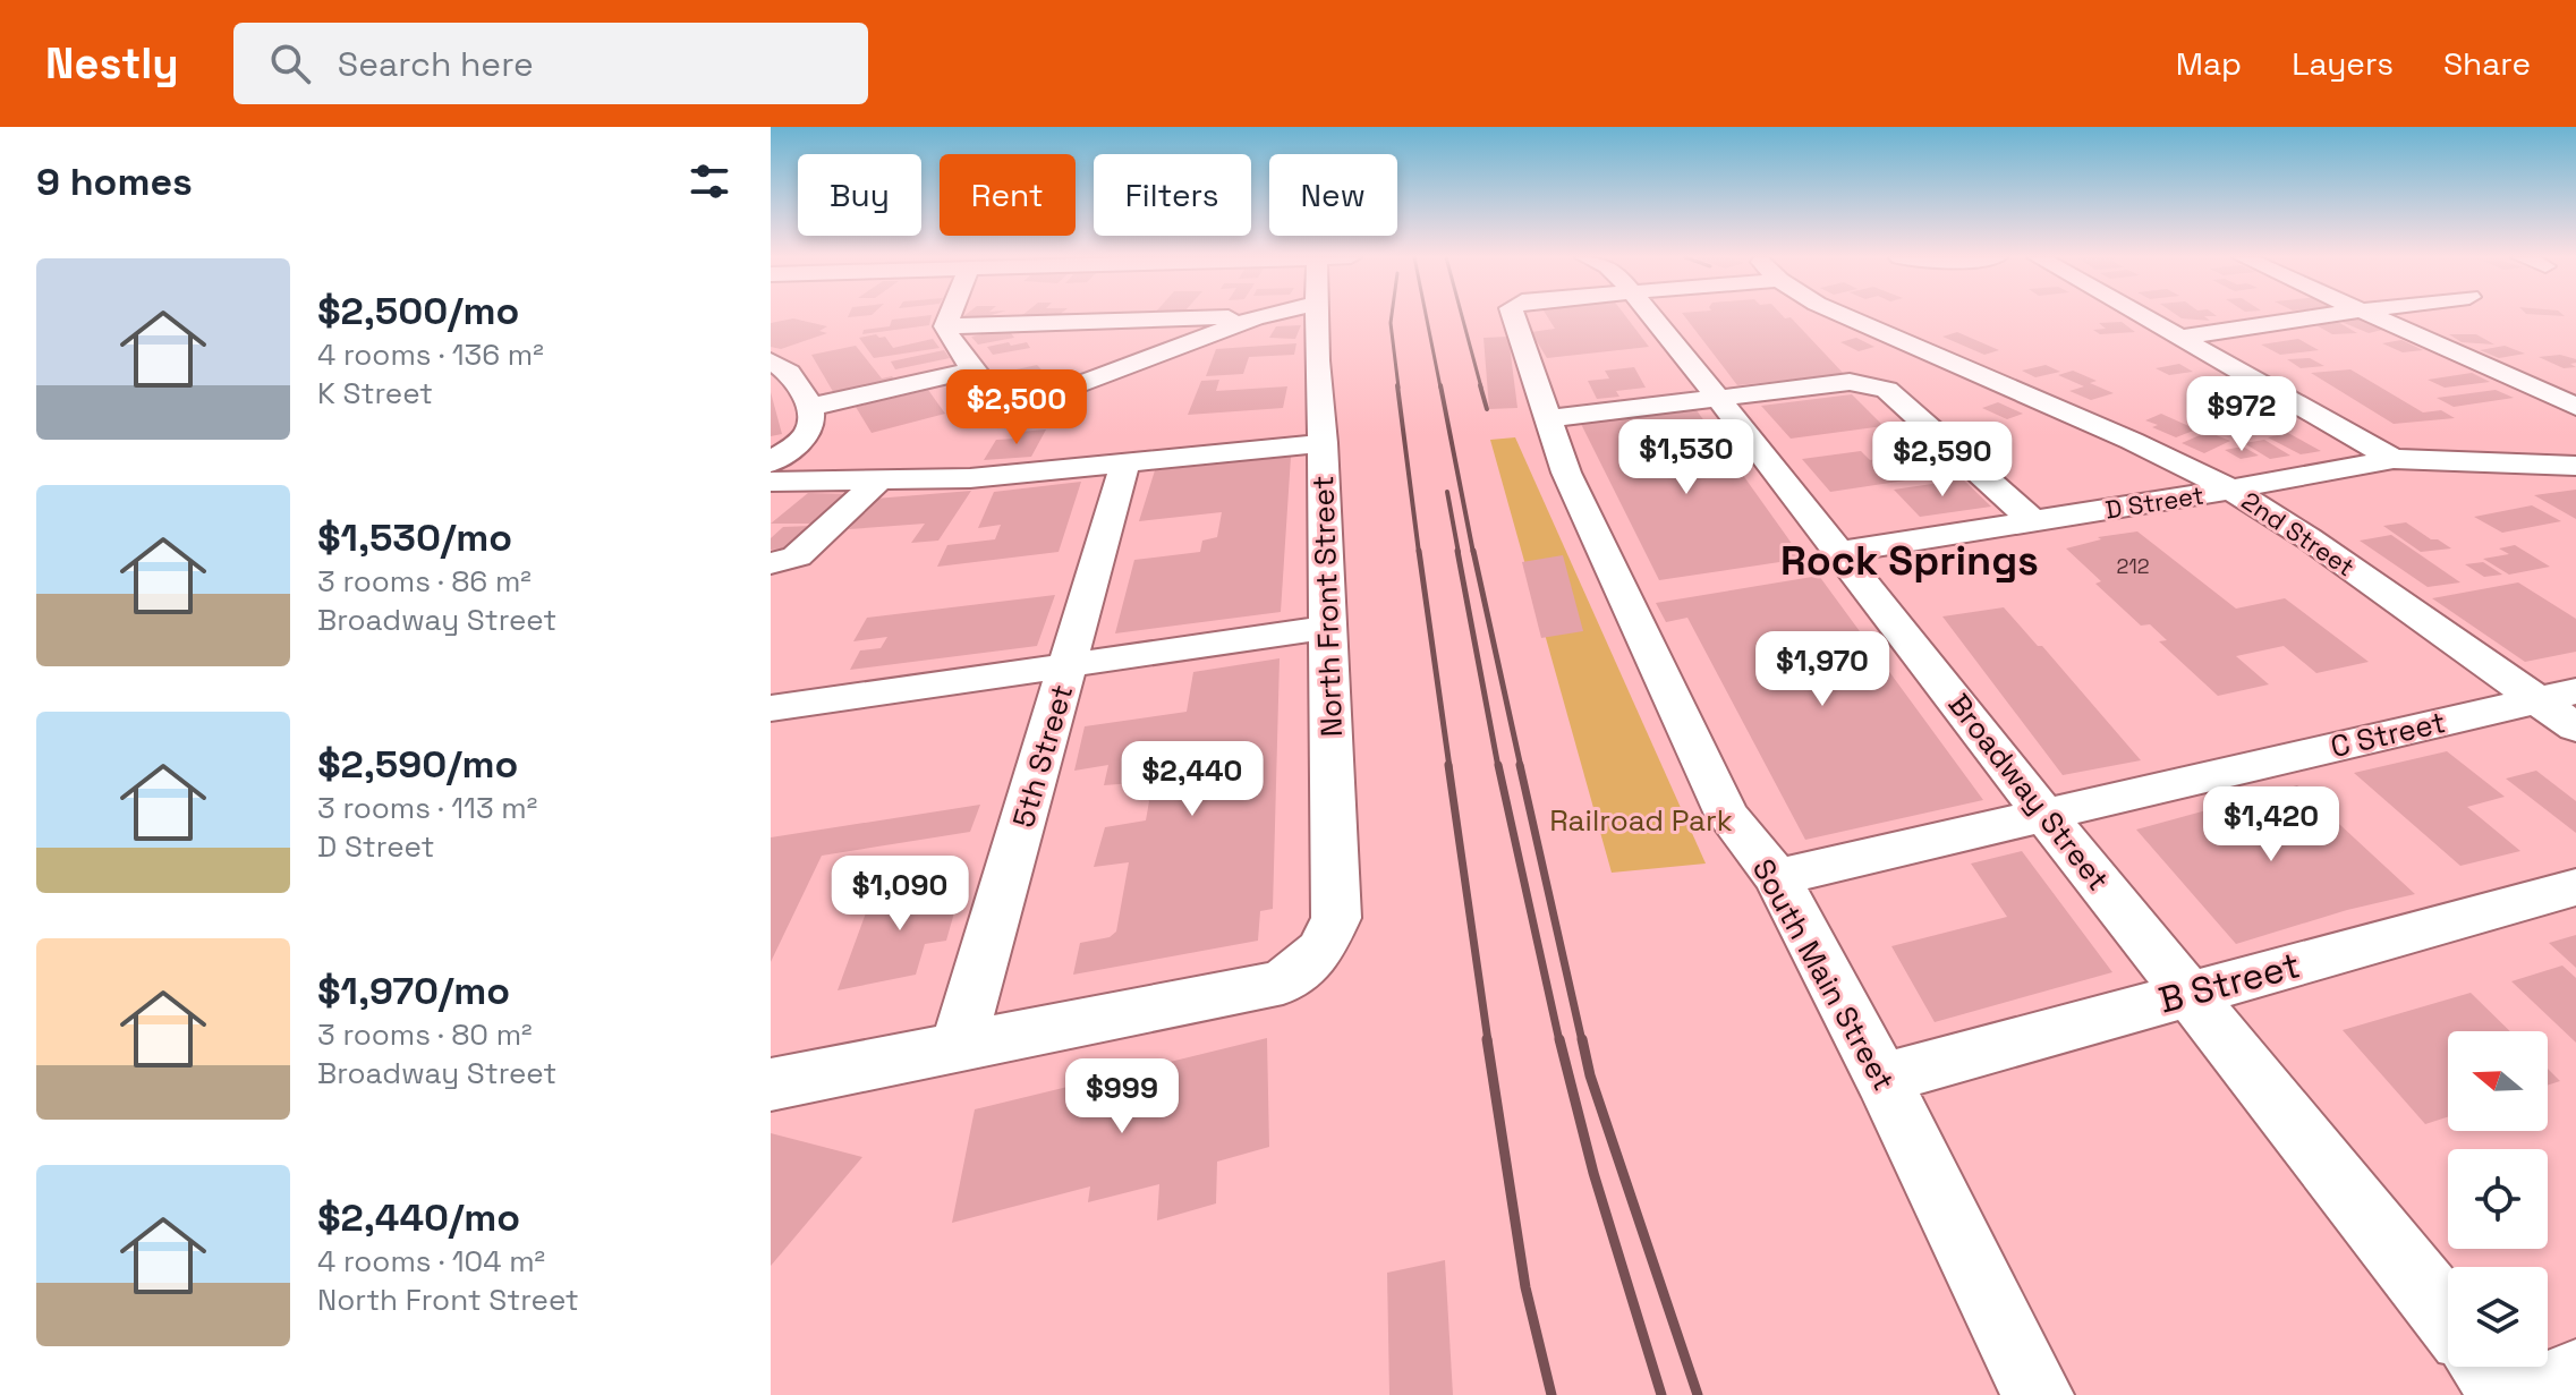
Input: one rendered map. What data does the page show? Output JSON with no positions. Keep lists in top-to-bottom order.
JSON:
{
  "streets": {
    "street": [
      "D Street",
      "2nd Street",
      "North Front Street",
      "C Street",
      "5th Street",
      "Broadway Street",
      "South Main Street",
      "B Street"
    ]
  },
  "crossings": [
    ["D Street", "2nd Street"],
    ["D Street", "Broadway Street"],
    ["2nd Street", "C Street"],
    ["North Front Street", "5th Street"],
    ["C Street", "Broadway Street"],
    ["C Street", "South Main Street"],
    ["Broadway Street", "B Street"],
    ["South Main Street", "B Street"]
  ],
  "districts": ["Rock Springs"],
  "parks": ["Railroad Park"],
  "house_numbers": ["212"],
  "north": "left",
  "page": {
    "header": "Nestly",
    "search": "Search here",
    "nav": ["Map", "Layers", "Share"],
    "heading": "9 homes",
    "chip": [
      "Buy",
      "Rent",
      "Filters",
      "New"
    ],
    "list": [
      {
        "name": "$2,500/mo",
        "note": "4 rooms · 136 m² · K Street"
      },
      {
        "name": "$1,530/mo",
        "note": "3 rooms · 86 m² · Broadway Street"
      },
      {
        "name": "$2,590/mo",
        "note": "3 rooms · 113 m² · D Street"
      },
      {
        "name": "$1,970/mo",
        "note": "3 rooms · 80 m² · Broadway Street"
      },
      {
        "name": "$2,440/mo",
        "note": "4 rooms · 104 m² · North Front Street"
      }
    ],
    "price": [
      "$2,500",
      "$972",
      "$1,530",
      "$2,590",
      "$1,970",
      "$2,440",
      "$1,420",
      "$1,090",
      "$999"
    ]
  }
}
